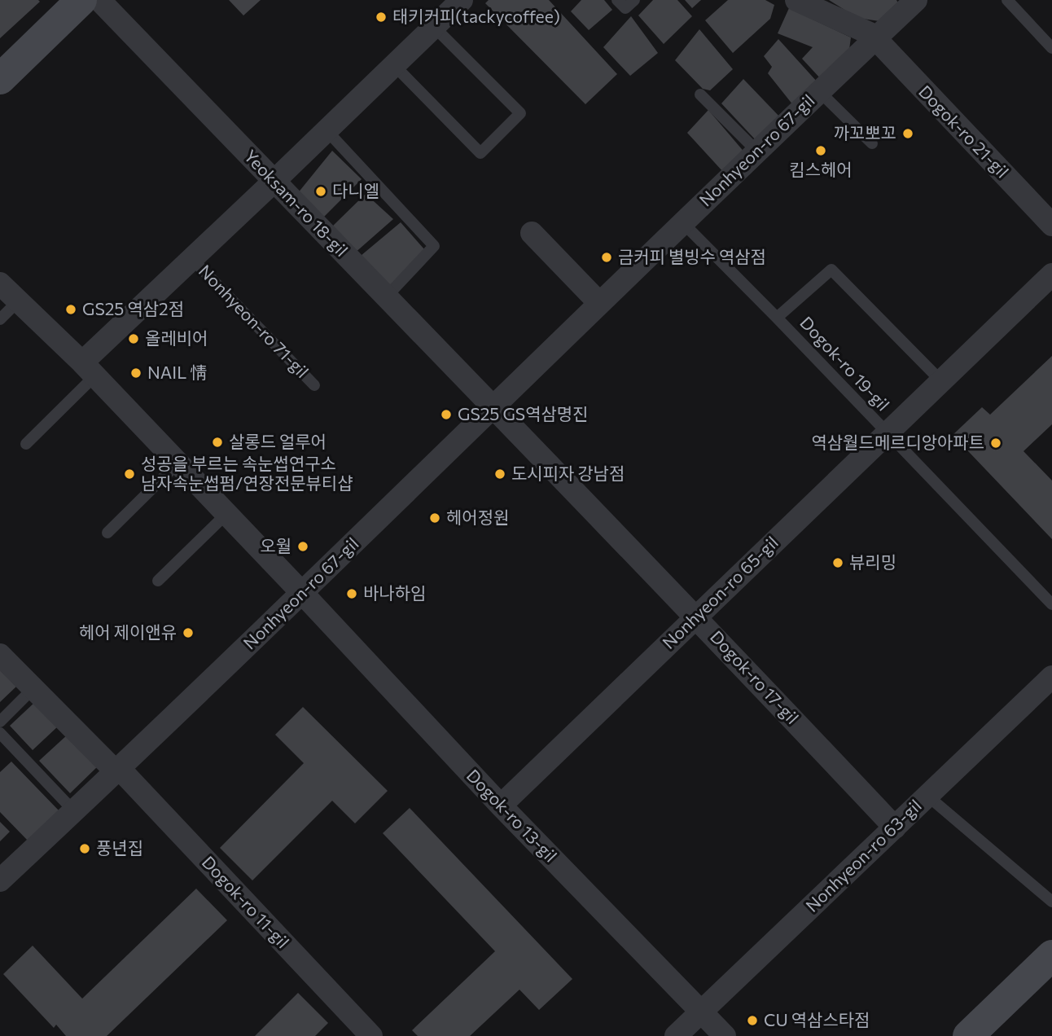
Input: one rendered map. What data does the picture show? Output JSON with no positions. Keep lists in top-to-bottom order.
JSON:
{
  "streets": {
    "street": [
      "Dogok-ro 21-gil",
      "Nonhyeon-ro 67-gil",
      "Yeoksam-ro 18-gil",
      "Nonhyeon-ro 71-gil",
      "Nonhyeon-ro 65-gil",
      "Dogok-ro 17-gil",
      "Dogok-ro 13-gil",
      "Nonhyeon-ro 63-gil",
      "Dogok-ro 11-gil"
    ],
    "lane": ["Dogok-ro 19-gil"]
  },
  "crossings": [
    ["Dogok-ro 21-gil", "Nonhyeon-ro 67-gil"],
    ["Nonhyeon-ro 67-gil", "Yeoksam-ro 18-gil"],
    ["Nonhyeon-ro 67-gil", "Dogok-ro 19-gil"],
    ["Nonhyeon-ro 67-gil", "Dogok-ro 17-gil"],
    ["Nonhyeon-ro 67-gil", "Dogok-ro 13-gil"],
    ["Nonhyeon-ro 67-gil", "Dogok-ro 11-gil"],
    ["Yeoksam-ro 18-gil", "Nonhyeon-ro 71-gil"],
    ["Yeoksam-ro 18-gil", "Dogok-ro 17-gil"],
    ["Nonhyeon-ro 71-gil", "Dogok-ro 13-gil"],
    ["Dogok-ro 19-gil", "Nonhyeon-ro 65-gil"],
    ["Nonhyeon-ro 65-gil", "Dogok-ro 17-gil"],
    ["Nonhyeon-ro 65-gil", "Dogok-ro 13-gil"],
    ["Dogok-ro 17-gil", "Nonhyeon-ro 63-gil"],
    ["Dogok-ro 13-gil", "Nonhyeon-ro 63-gil"]
  ],
  "places": [
    "태키커피(tackycoffee)",
    "까꼬뽀꼬",
    "킴스헤어",
    "다니엘",
    "금커피 별빙수 역삼점",
    "GS25 역삼2점",
    "올레비어",
    "NAIL 情",
    "GS25 GS역삼명진",
    "살롱드 얼루어",
    "역삼월드메르디앙아파트",
    "성공을 부르는 속눈썹연구소 남자속눈썹펌/연장전문뷰티샵",
    "도시피자 강남점",
    "헤어정원",
    "오월",
    "뷰리밍",
    "바나하임",
    "헤어 제이앤유",
    "풍년집",
    "CU 역삼스타점"
  ]
}
